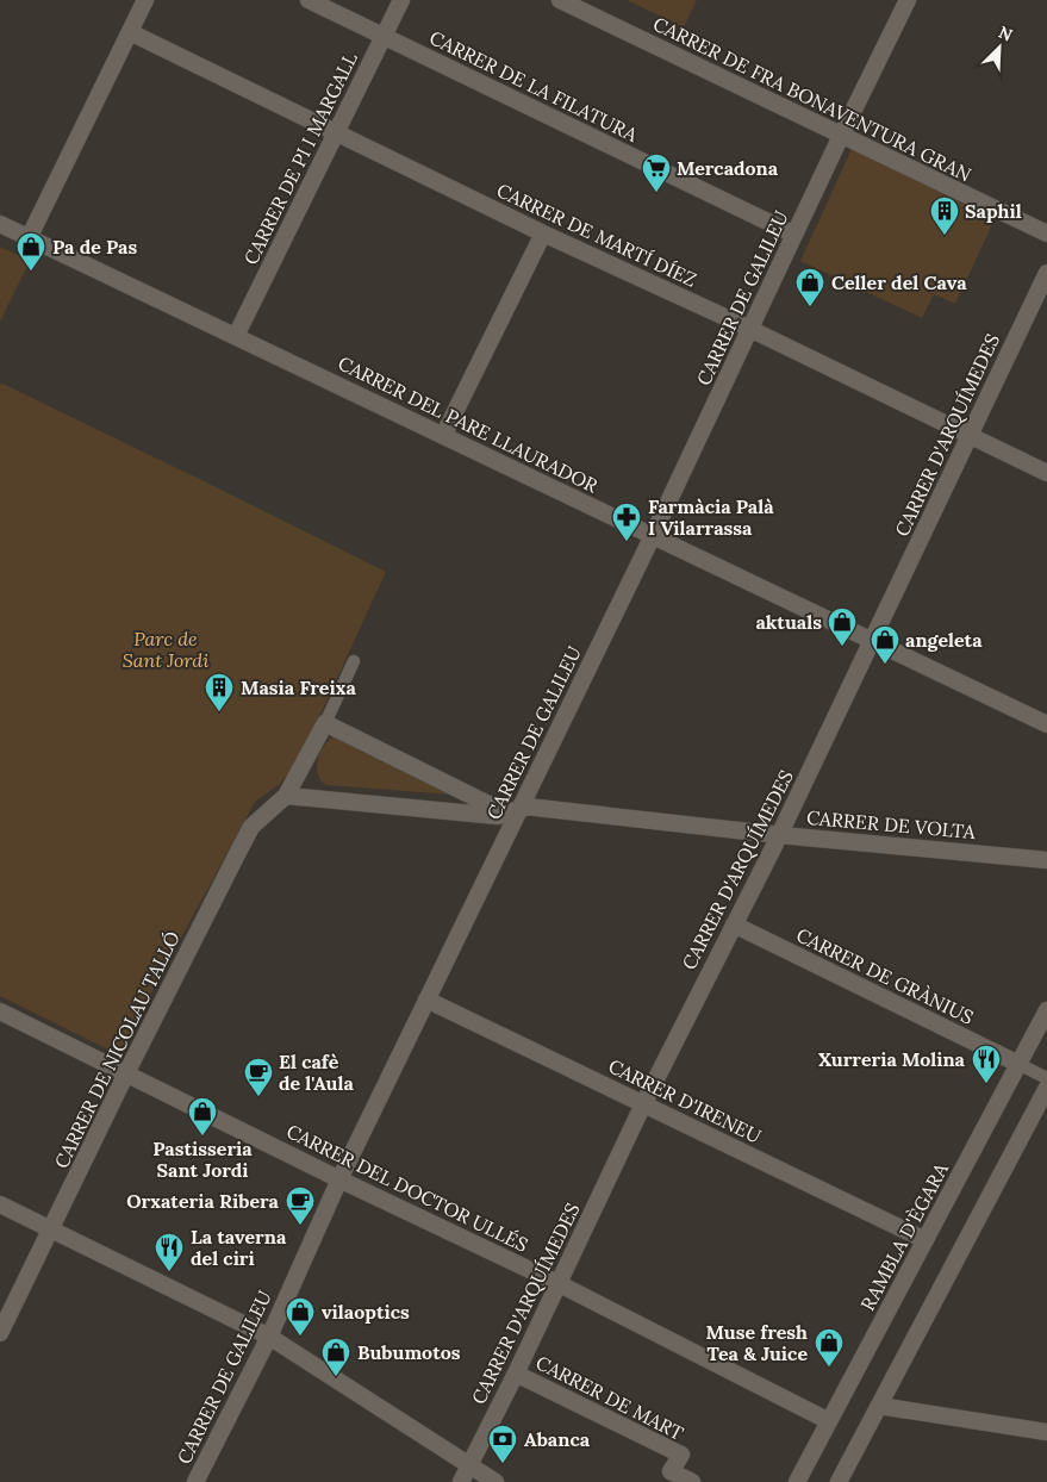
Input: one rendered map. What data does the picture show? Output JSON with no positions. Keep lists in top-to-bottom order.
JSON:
{
  "streets": {
    "street": [
      "CARRER DE LA FILATURA",
      "CARRER DE FRA BONAVENTURA GRAN",
      "CARRER DE PI I MARGALL",
      "CARRER DE MARTÍ DÍEZ",
      "CARRER DE GALILEU",
      "CARRER DEL PARE LLAURADOR",
      "CARRER D'ARQUÍMEDES",
      "CARRER DE VOLTA",
      "CARRER DE GRÀNIUS",
      "CARRER DE NICOLAU TALLÓ",
      "CARRER D'IRENEU",
      "CARRER DEL DOCTOR ULLÉS",
      "RAMBLA D'ÈGARA",
      "CARRER DE MART"
    ]
  },
  "crossings": [
    ["CARRER DE LA FILATURA", "CARRER DE PI I MARGALL"],
    ["CARRER DE LA FILATURA", "CARRER DE GALILEU"],
    ["CARRER DE FRA BONAVENTURA GRAN", "CARRER DE GALILEU"],
    ["CARRER DE PI I MARGALL", "CARRER DE MARTÍ DÍEZ"],
    ["CARRER DE PI I MARGALL", "CARRER DEL PARE LLAURADOR"],
    ["CARRER DE MARTÍ DÍEZ", "CARRER DE GALILEU"],
    ["CARRER DE MARTÍ DÍEZ", "CARRER D'ARQUÍMEDES"],
    ["CARRER DE GALILEU", "CARRER DEL PARE LLAURADOR"],
    ["CARRER DE GALILEU", "CARRER DE VOLTA"],
    ["CARRER DE GALILEU", "CARRER D'IRENEU"],
    ["CARRER DE GALILEU", "CARRER DEL DOCTOR ULLÉS"],
    ["CARRER DEL PARE LLAURADOR", "CARRER D'ARQUÍMEDES"],
    ["CARRER D'ARQUÍMEDES", "CARRER DE VOLTA"],
    ["CARRER D'ARQUÍMEDES", "CARRER DE GRÀNIUS"],
    ["CARRER D'ARQUÍMEDES", "CARRER D'IRENEU"],
    ["CARRER D'ARQUÍMEDES", "CARRER DEL DOCTOR ULLÉS"],
    ["CARRER D'ARQUÍMEDES", "CARRER DE MART"],
    ["CARRER DE VOLTA", "CARRER DE NICOLAU TALLÓ"],
    ["CARRER DE GRÀNIUS", "RAMBLA D'ÈGARA"],
    ["CARRER DE NICOLAU TALLÓ", "CARRER DEL DOCTOR ULLÉS"],
    ["CARRER D'IRENEU", "RAMBLA D'ÈGARA"],
    ["CARRER DEL DOCTOR ULLÉS", "RAMBLA D'ÈGARA"]
  ],
  "parks": ["Parc de Sant Jordi"],
  "places": {
    "supermarket": ["Mercadona"],
    "building": ["Saphil", "Masia Freixa"],
    "shop": [
      "Pa de Pas",
      "Celler del Cava",
      "aktuals",
      "angeleta",
      "Pastisseria Sant Jordi",
      "vilaoptics",
      "Muse fresh Tea & Juice",
      "Bubumotos"
    ],
    "pharmacy": ["Farmàcia Palà I Vilarrassa"],
    "restaurant": ["Xurreria Molina", "La taverna del ciri"],
    "cafe": ["El cafè de l'Aula", "Orxateria Ribera"],
    "bank": ["Abanca"]
  },
  "north": "top right"
}
